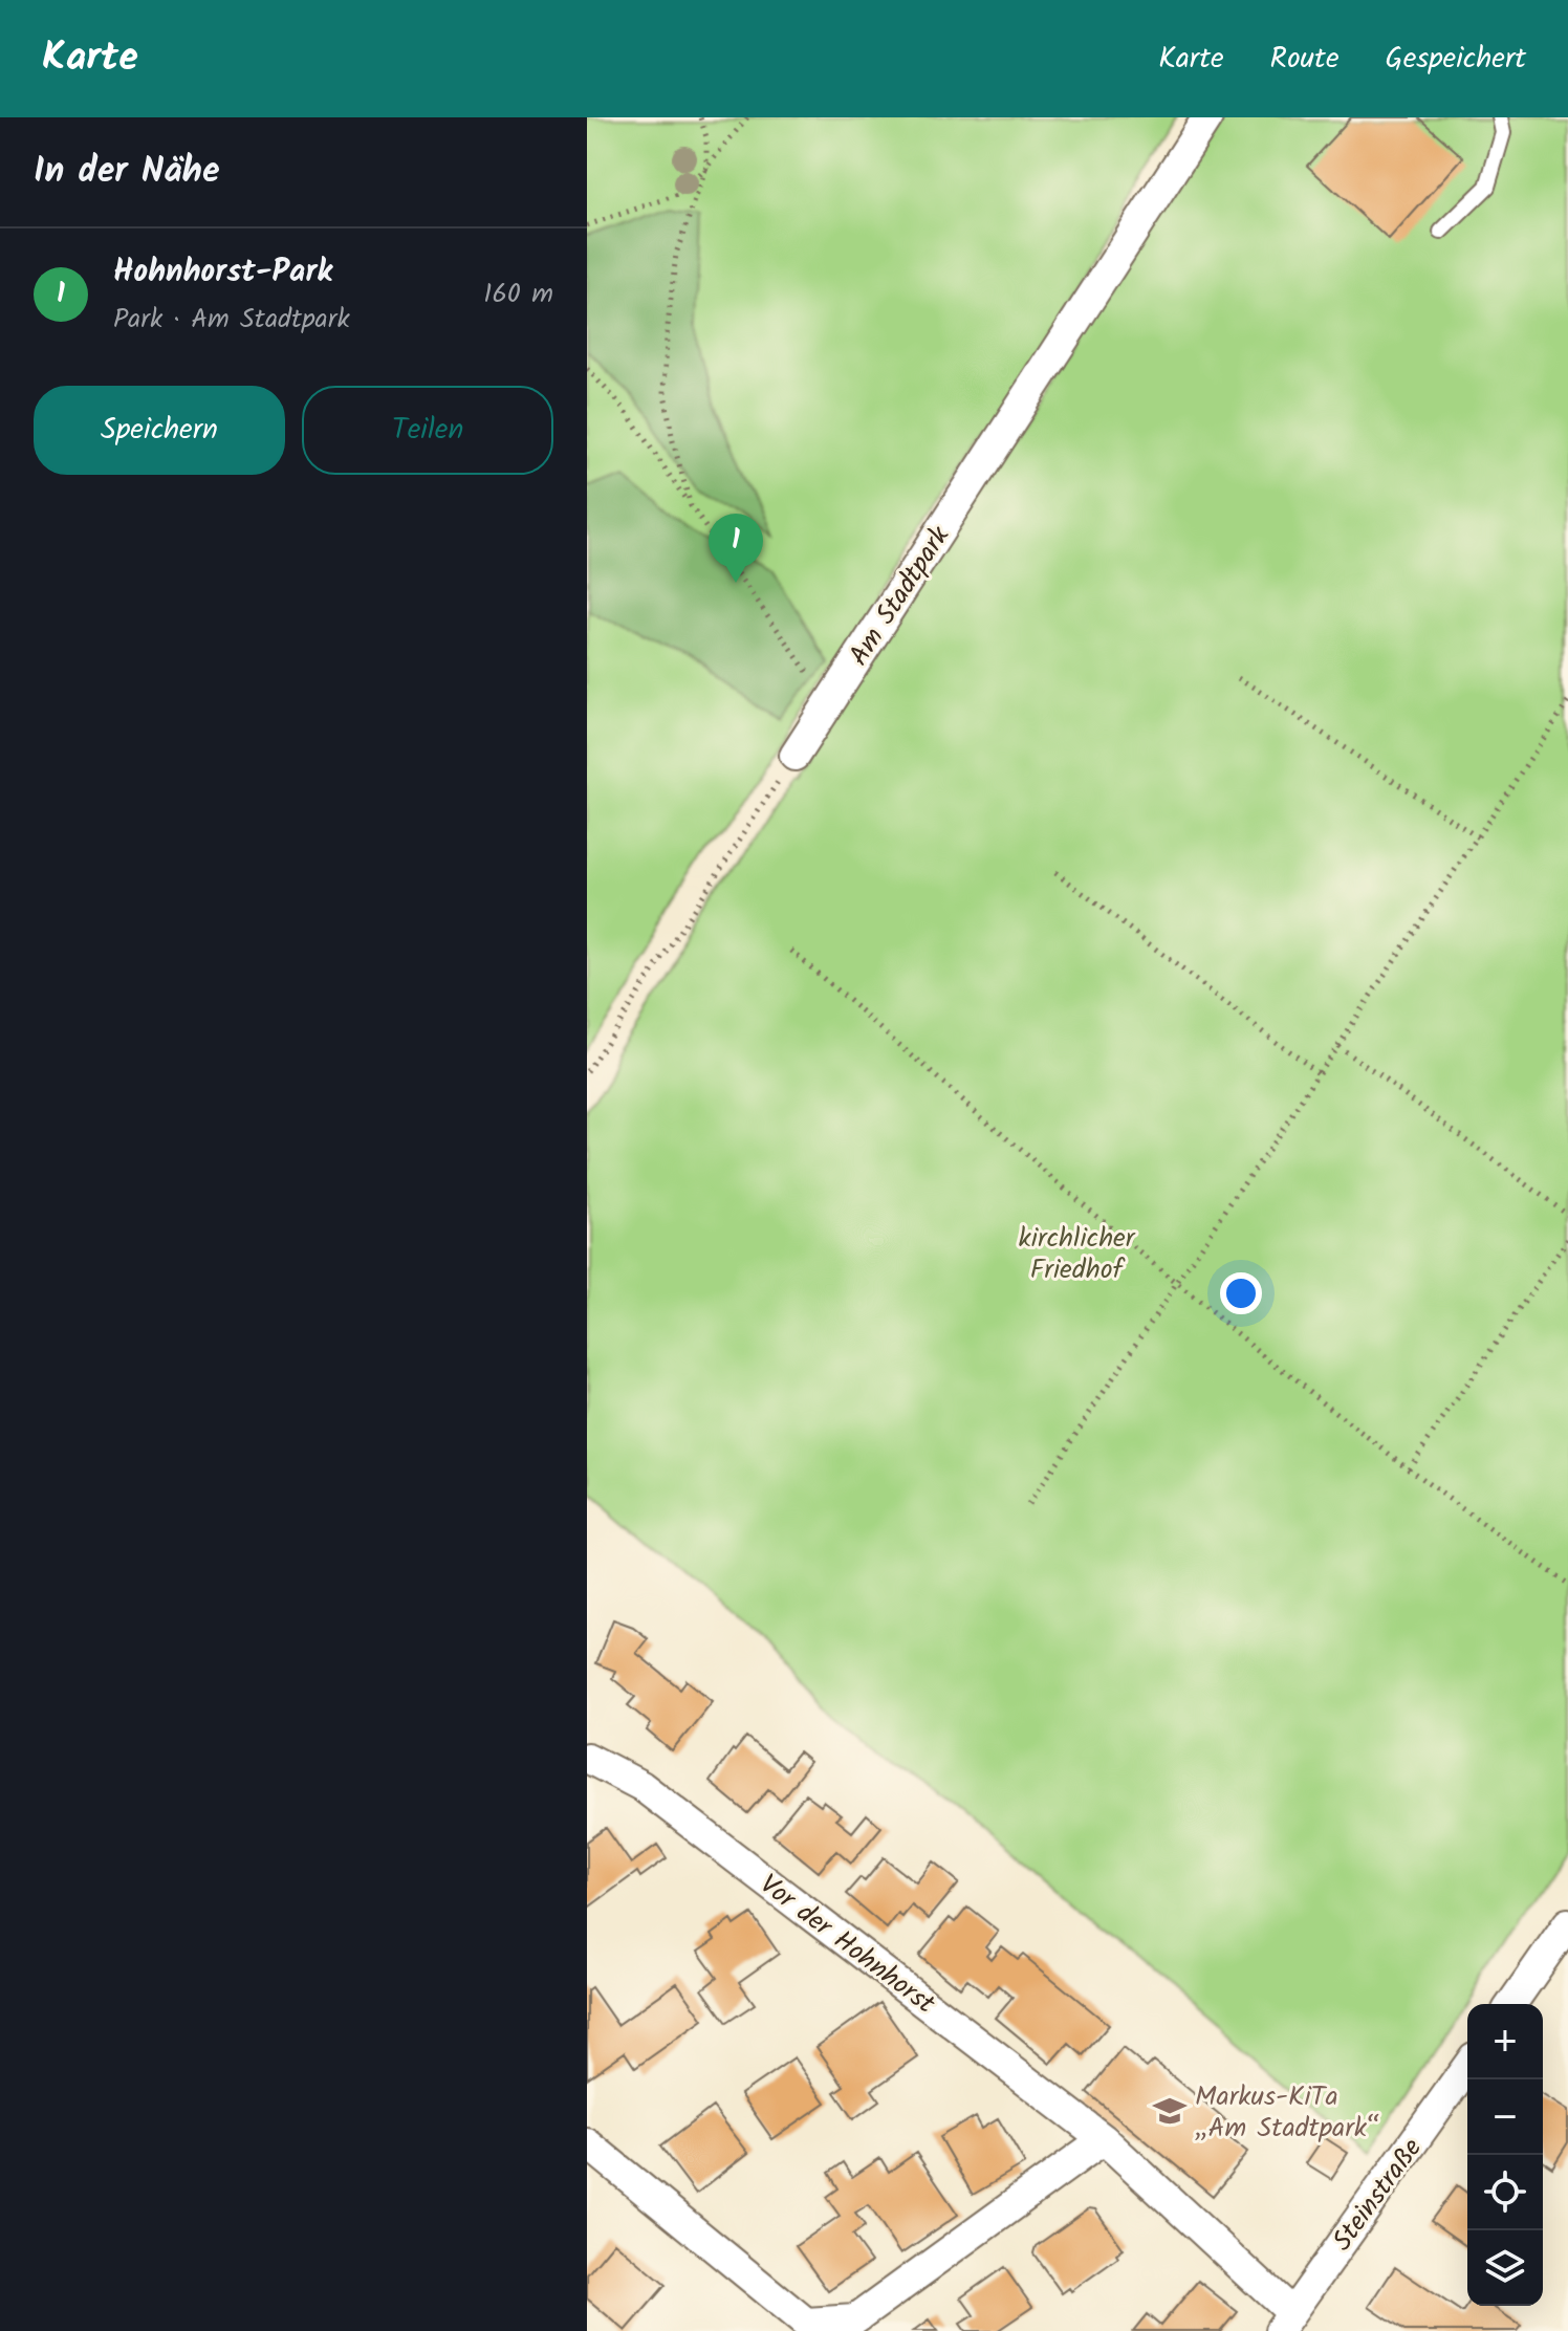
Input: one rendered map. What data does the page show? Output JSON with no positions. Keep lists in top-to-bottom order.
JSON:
{
  "streets": {
    "street": ["Am Stadtpark", "Vor der Hohnhorst", "Steinstraße"]
  },
  "crossings": [
    ["Vor der Hohnhorst", "Steinstraße"]
  ],
  "parks": ["kirchlicher Friedhof"],
  "places": {
    "school or university": ["Markus-KiTa „Am Stadtpark“"]
  },
  "page": {
    "header": "Karte",
    "nav": ["Karte", "Route", "Gespeichert"],
    "heading": "In der Nähe",
    "list": [
      {
        "mark": "1",
        "name": "Hohnhorst-Park",
        "note": "Park · Am Stadtpark",
        "value": "160 m"
      }
    ],
    "buttons": ["Speichern", "Teilen"],
    "pins": "1",
    "map_buttons": ["+", "−"]
  }
}
